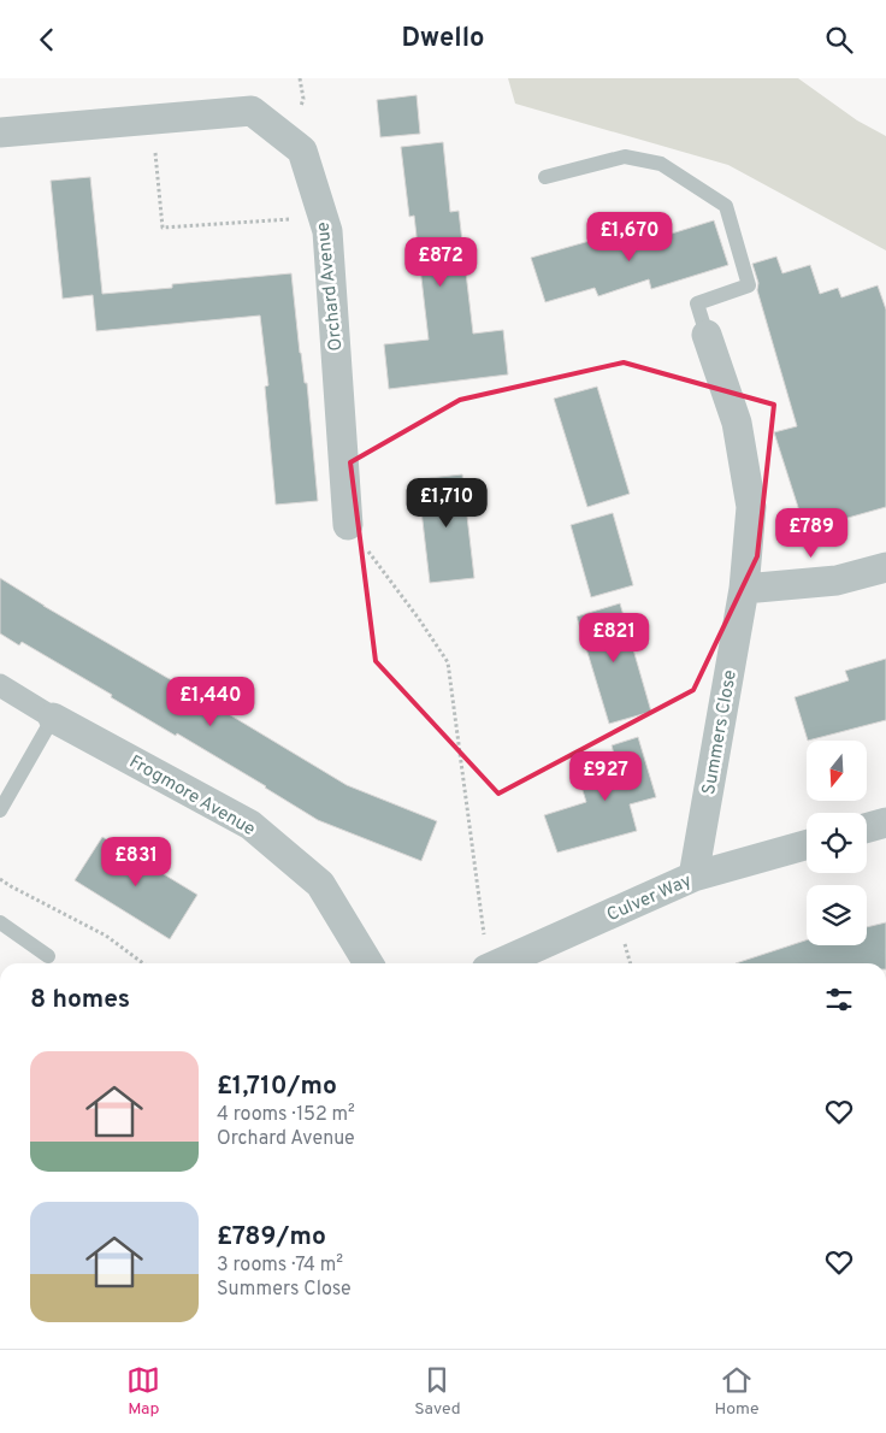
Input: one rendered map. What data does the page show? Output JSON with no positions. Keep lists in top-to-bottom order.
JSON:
{
  "streets": {
    "street": [
      "Orchard Avenue",
      "Summers Close",
      "Frogmore Avenue",
      "Culver Way"
    ]
  },
  "crossings": [
    ["Summers Close", "Culver Way"]
  ],
  "north": "bottom",
  "page": {
    "header": "Dwello",
    "price": [
      "£1,670",
      "£872",
      "£1,710",
      "£789",
      "£821",
      "£1,440",
      "£927",
      "£831"
    ],
    "heading": "8 homes",
    "list": [
      {
        "name": "£1,710/mo",
        "note": "4 rooms · 152 m² · Orchard Avenue"
      },
      {
        "name": "£789/mo",
        "note": "3 rooms · 74 m² · Summers Close"
      }
    ],
    "tabs": ["Map", "Saved", "Home"]
  }
}
